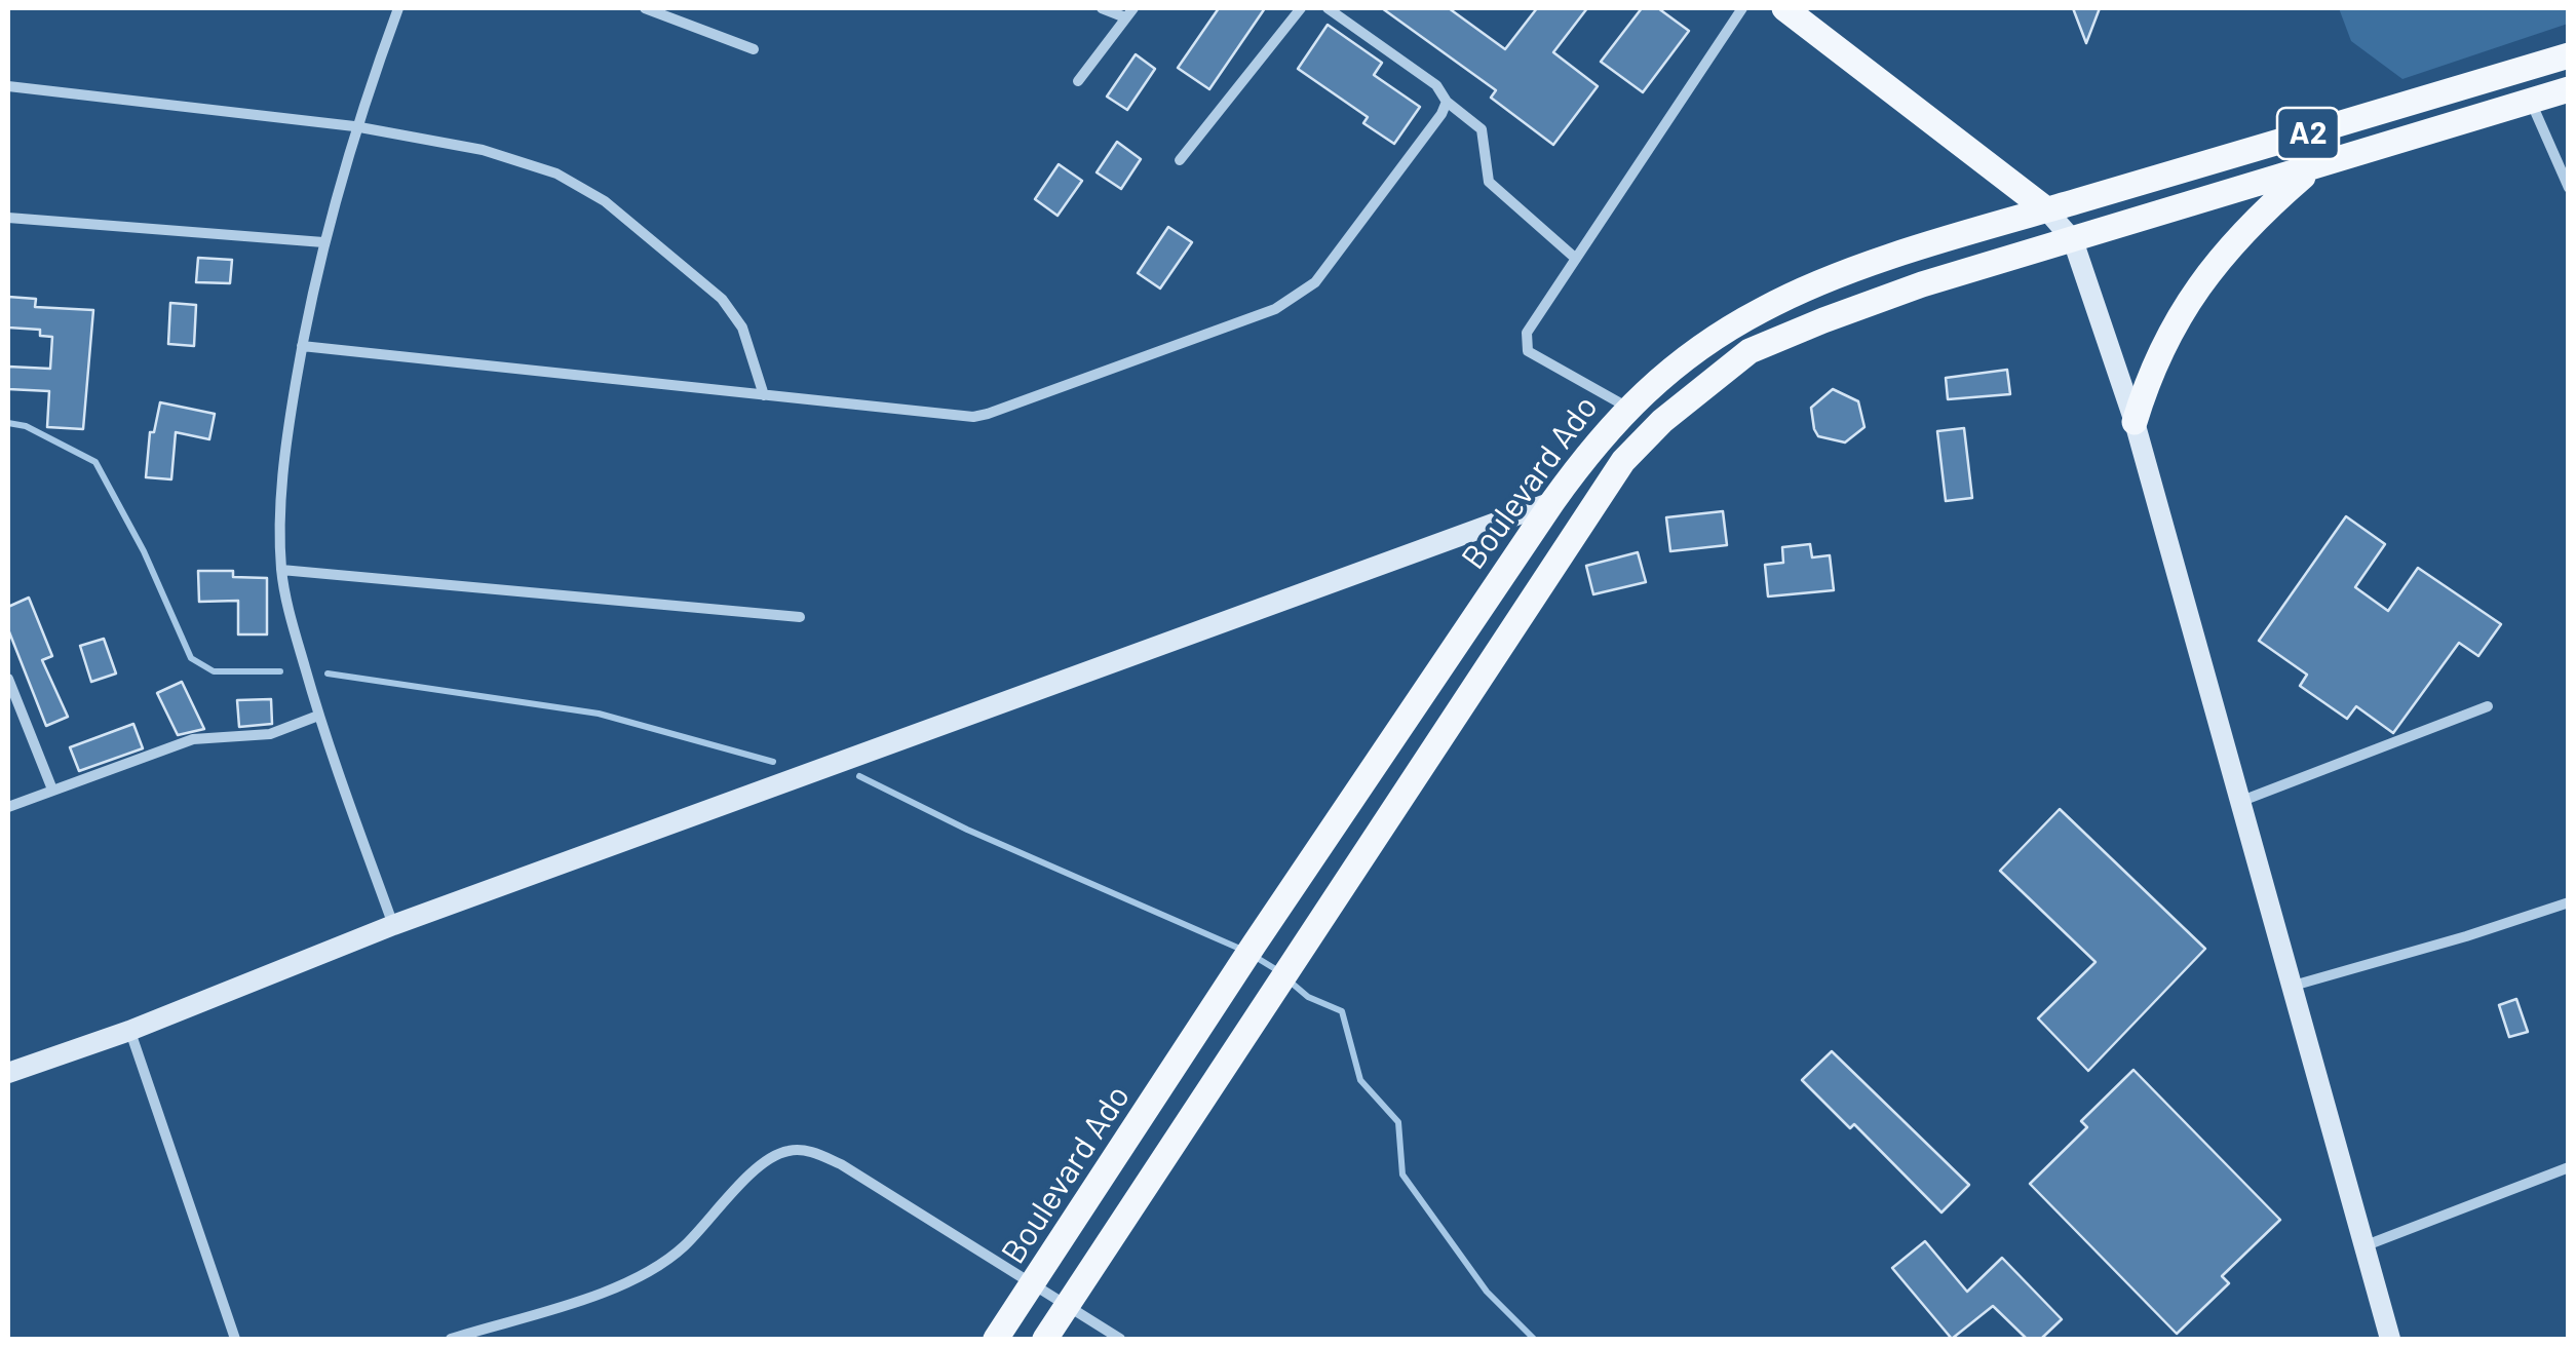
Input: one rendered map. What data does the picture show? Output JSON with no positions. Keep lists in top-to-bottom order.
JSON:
{
  "streets": {
    "main road": ["A2", "Boulevard Ado"]
  }
}
